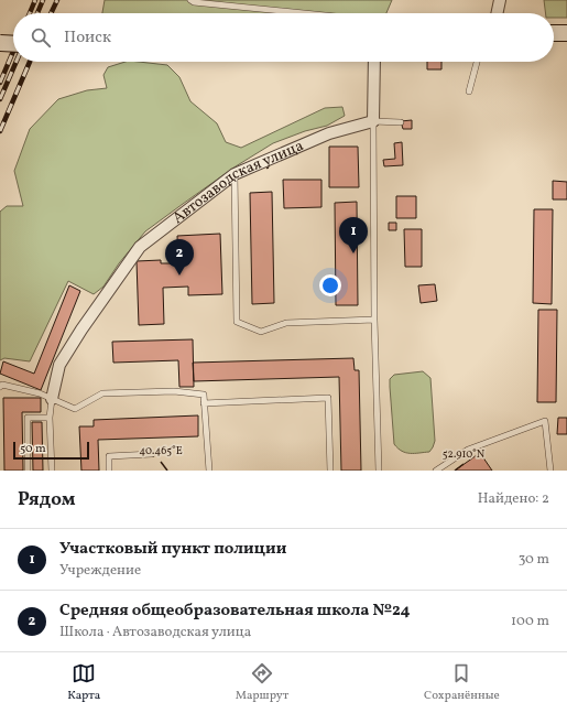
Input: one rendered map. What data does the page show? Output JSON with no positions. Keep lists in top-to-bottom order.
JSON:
{
  "streets": {
    "street": ["Автозаводская улица"]
  },
  "scale_bar": "50 m",
  "page": {
    "search": "Поиск",
    "pins": ["1", "2"],
    "scale": "50 m",
    "heading": ["Рядом", "Найдено: 2"],
    "list": [
      {
        "mark": "1",
        "name": "Участковый пункт полиции",
        "note": "Учреждение",
        "value": "30 m"
      },
      {
        "mark": "2",
        "name": "Средняя общеобразовательная школа №24",
        "note": "Школа · Автозаводская улица",
        "value": "100 m"
      }
    ],
    "nav": ["Карта", "Маршрут", "Сохранённые"]
  },
  "coordinates": ["40.465°E", "52.910°N"]
}
